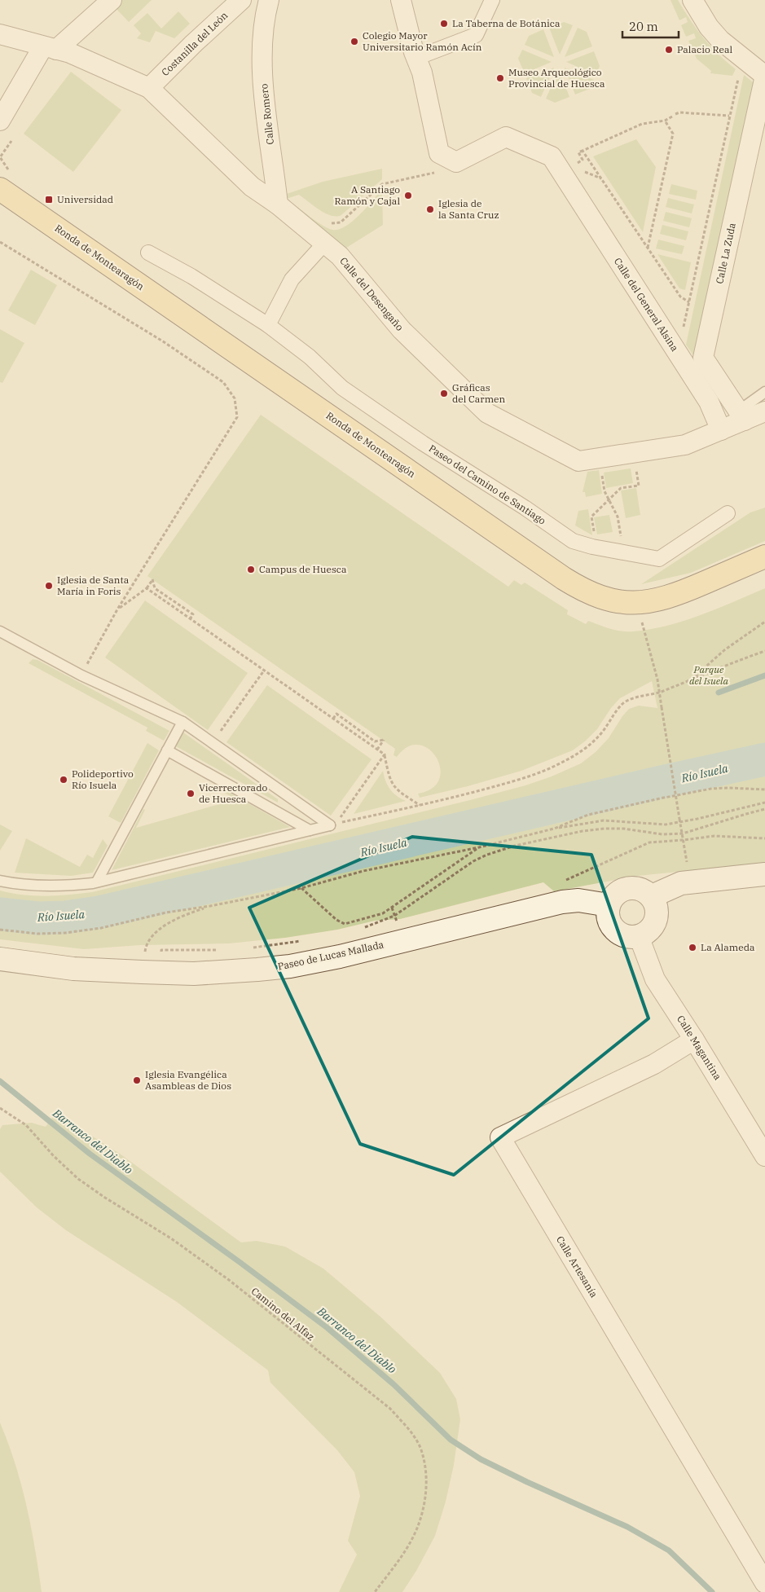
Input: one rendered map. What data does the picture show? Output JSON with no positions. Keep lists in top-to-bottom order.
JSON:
{
  "streets": {
    "main road": ["Ronda de Montearagón", "Paseo de Lucas Mallada"],
    "street": [
      "Costanilla del León",
      "Calle Romero",
      "Calle La Zuda",
      "Calle del Desengaño",
      "Calle del General Alsina",
      "Paseo del Camino de Santiago",
      "Calle Magantina",
      "Calle Artesanía"
    ],
    "path": ["Camino del Alfaz"]
  },
  "crossings": [
    ["Costanilla del León", "Calle del Desengaño"],
    ["Calle Romero", "Calle del Desengaño"],
    ["Calle La Zuda", "Calle del Desengaño"],
    ["Calle del Desengaño", "Calle del General Alsina"],
    ["Paseo de Lucas Mallada", "Calle Magantina"],
    ["Calle Magantina", "Calle Artesanía"]
  ],
  "water": ["Río Isuela", "Barranco del Diablo"],
  "parks": ["Parque del Isuela"],
  "places": {
    "other": [
      "La Taberna de Botánica",
      "Colegio Mayor Universitario Ramón Acín",
      "Palacio Real",
      "Museo Arqueológico Provincial de Huesca",
      "A Santiago Ramón y Cajal",
      "Iglesia de la Santa Cruz",
      "Gráficas del Carmen",
      "Campus de Huesca",
      "Iglesia de Santa María in Foris",
      "Polideportivo Río Isuela",
      "Vicerrectorado de Huesca",
      "La Alameda",
      "Iglesia Evangélica Asambleas de Dios"
    ],
    "transit": ["Universidad"]
  },
  "scale_bar": "20 m"
}
